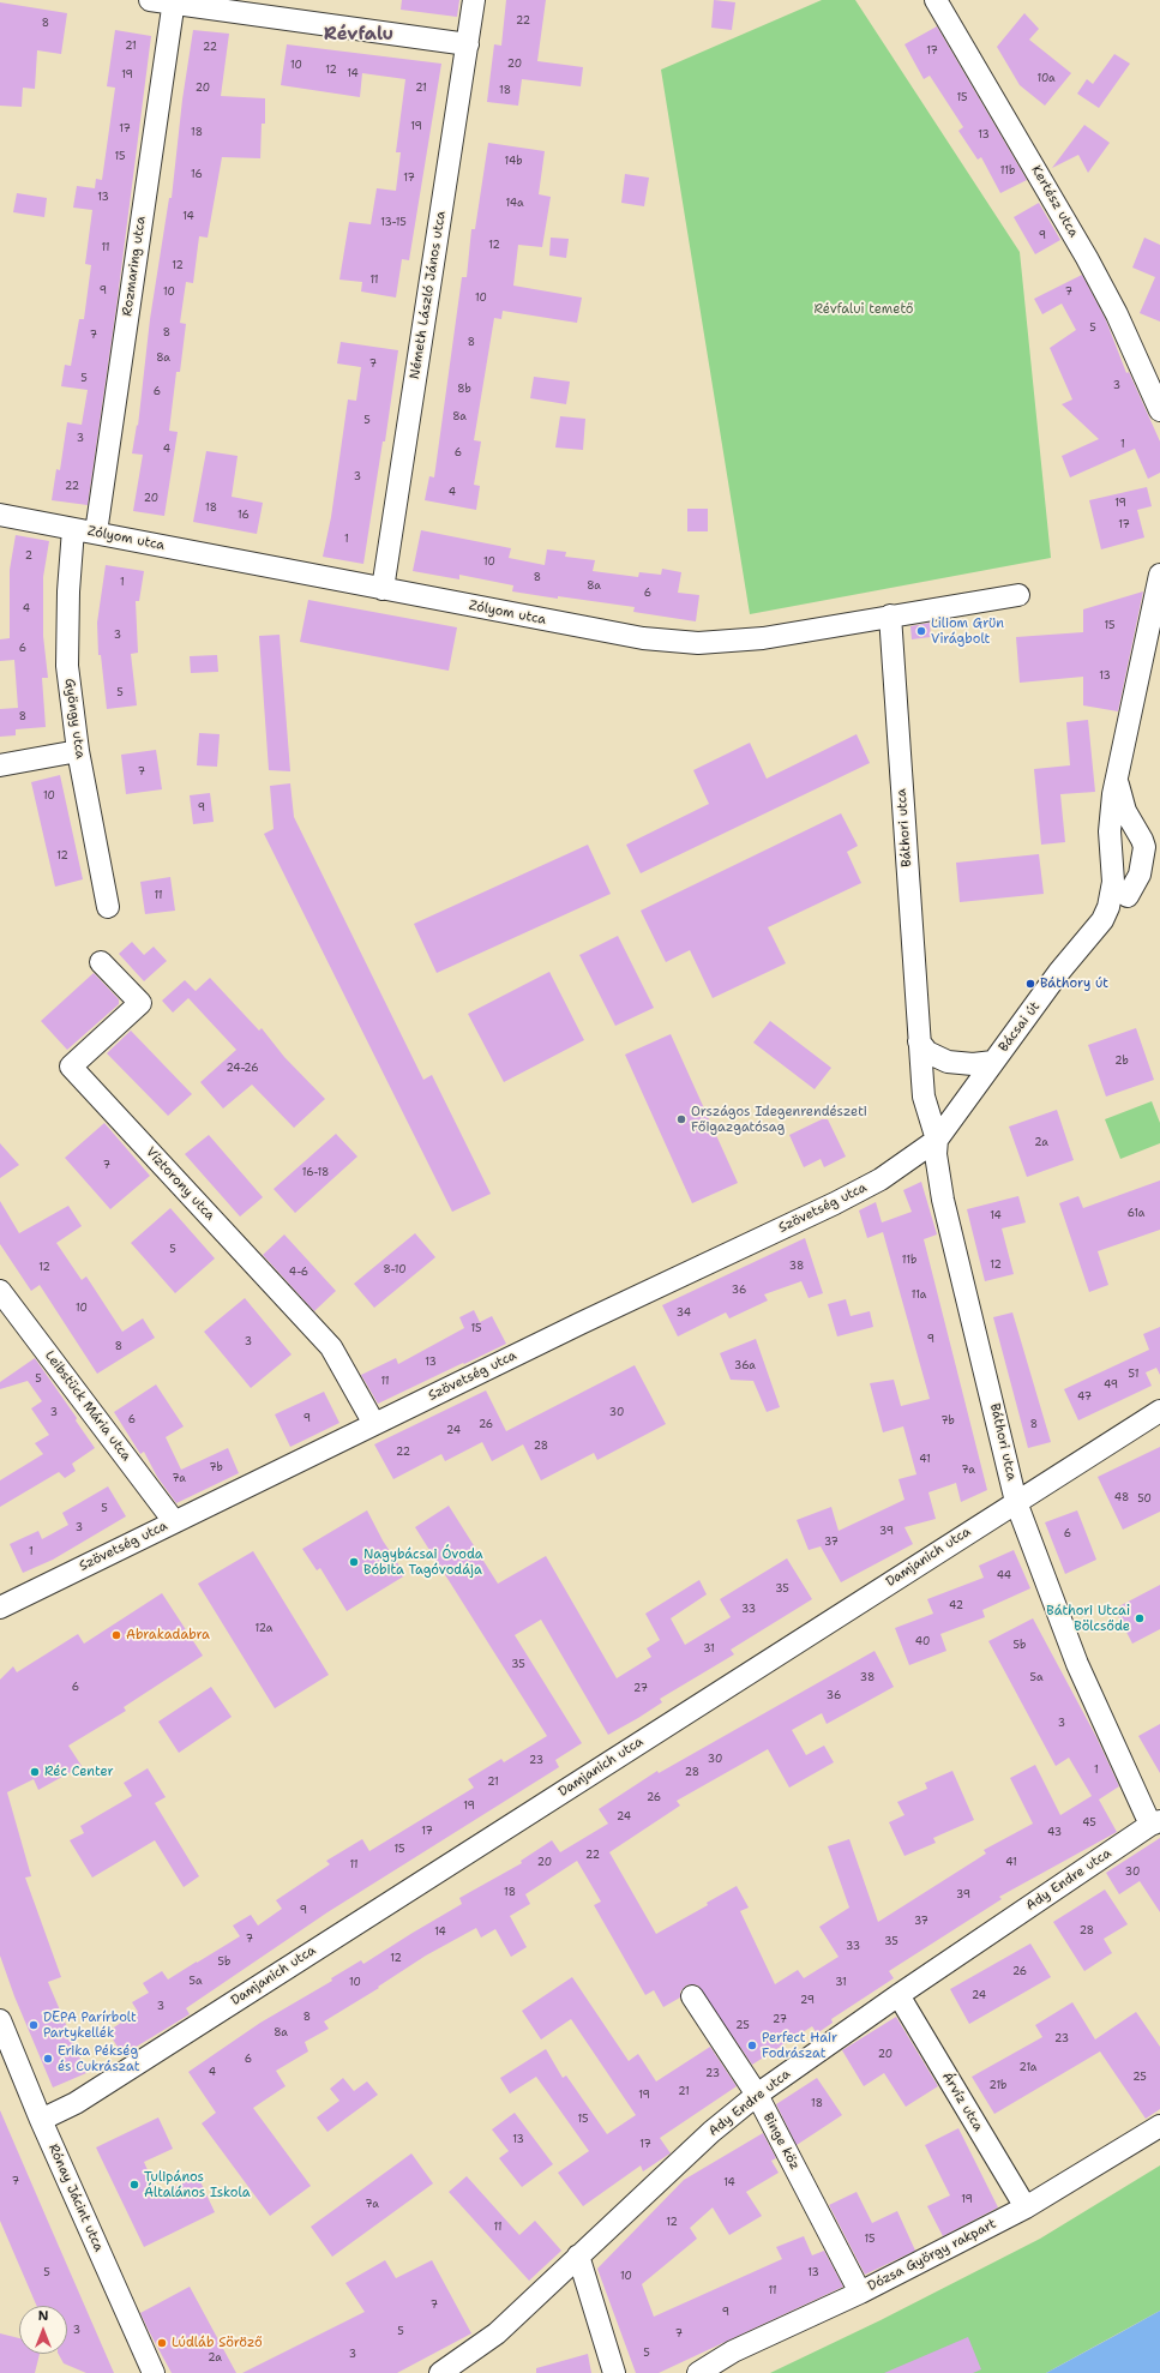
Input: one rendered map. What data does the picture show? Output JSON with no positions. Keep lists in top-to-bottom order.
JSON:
{
  "streets": {
    "street": [
      "Kertész utca",
      "Rozmaring utca",
      "Németh László János utca",
      "Zólyom utca",
      "Gyöngy utca",
      "Báthori utca",
      "Bácsai út",
      "Víztorony utca",
      "Szövetség utca",
      "Leibstück Mária utca",
      "Damjanich utca",
      "Ady Endre utca",
      "Árvíz utca",
      "Binge köz",
      "Rónay Jácint utca",
      "Dózsa György rakpart"
    ]
  },
  "crossings": [
    ["Rozmaring utca", "Zólyom utca"],
    ["Németh László János utca", "Zólyom utca"],
    ["Zólyom utca", "Gyöngy utca"],
    ["Zólyom utca", "Báthori utca"],
    ["Báthori utca", "Bácsai út"],
    ["Báthori utca", "Szövetség utca"],
    ["Báthori utca", "Damjanich utca"],
    ["Báthori utca", "Ady Endre utca"],
    ["Bácsai út", "Szövetség utca"],
    ["Víztorony utca", "Szövetség utca"],
    ["Szövetség utca", "Leibstück Mária utca"],
    ["Damjanich utca", "Rónay Jácint utca"],
    ["Ady Endre utca", "Árvíz utca"],
    ["Ady Endre utca", "Binge köz"],
    ["Árvíz utca", "Dózsa György rakpart"],
    ["Binge köz", "Dózsa György rakpart"]
  ],
  "districts": ["Révfalu"],
  "parks": ["Révfalui temető"],
  "places": [
    "Liliom Grün Virágbolt",
    "Báthory út",
    "Országos Idegenrendészeti Főigazgatósag",
    "Nagybácsai Óvoda Bóbita Tagóvodája",
    "Báthori Utcai Bölcsőde",
    "Abrakadabra",
    "Réc Center",
    "DEPA Parírbolt Partykellék",
    "Perfect Hair Fodrászat",
    "Erika Pékség és Cukrászat",
    "Tulipános Általános Iskola",
    "Lúdláb Söröző"
  ],
  "house_numbers": [
    "22",
    "8",
    "21",
    "22",
    "17",
    "20",
    "10",
    "12",
    "14",
    "19",
    "10a",
    "20",
    "21",
    "18",
    "15",
    "19",
    "17",
    "18",
    "13",
    "15",
    "14b",
    "11b",
    "16",
    "17",
    "13",
    "14a",
    "14",
    "13-15",
    "9",
    "12",
    "11",
    "12",
    "11",
    "9",
    "10",
    "7",
    "10",
    "5",
    "8",
    "7",
    "8",
    "8a",
    "7",
    "5",
    "3",
    "8b",
    "6",
    "8a",
    "5",
    "3",
    "1",
    "4",
    "6",
    "3",
    "22",
    "4",
    "20",
    "19",
    "18",
    "16",
    "17",
    "1",
    "2",
    "10",
    "8",
    "1",
    "8a",
    "6",
    "4",
    "15",
    "3",
    "6",
    "13",
    "5",
    "8",
    "7",
    "10",
    "9",
    "12",
    "11",
    "2b",
    "24-26",
    "2a",
    "7",
    "16-18",
    "61a",
    "14",
    "5",
    "11b",
    "12",
    "38",
    "12",
    "8-10",
    "4-6",
    "36",
    "11a",
    "10",
    "34",
    "15",
    "9",
    "3",
    "8",
    "13",
    "36a",
    "51",
    "5",
    "11",
    "49",
    "47",
    "3",
    "30",
    "9",
    "6",
    "7b",
    "26",
    "8",
    "24",
    "28",
    "22",
    "41",
    "7b",
    "7a",
    "7a",
    "48",
    "50",
    "5",
    "3",
    "39",
    "6",
    "37",
    "1",
    "44",
    "35",
    "42",
    "33",
    "12a",
    "40",
    "5b",
    "31",
    "35",
    "38",
    "5a",
    "6",
    "27",
    "36",
    "3",
    "30",
    "23",
    "1",
    "28",
    "21",
    "26",
    "19",
    "24",
    "45",
    "17",
    "43",
    "15",
    "22",
    "20",
    "41",
    "11",
    "30",
    "18",
    "39",
    "9",
    "37",
    "28",
    "14",
    "7",
    "35",
    "33",
    "12",
    "5b",
    "26",
    "5a",
    "10",
    "31",
    "24",
    "29",
    "3",
    "8",
    "27",
    "25",
    "8a",
    "23",
    "20",
    "6",
    "21a",
    "4",
    "23",
    "25",
    "21b",
    "21",
    "19",
    "18",
    "15",
    "13",
    "17",
    "7",
    "14",
    "19",
    "7a",
    "12",
    "11",
    "15",
    "5",
    "13",
    "10",
    "11",
    "7",
    "9",
    "3",
    "5",
    "7",
    "5",
    "3",
    "2a"
  ],
  "north": "top"
}
